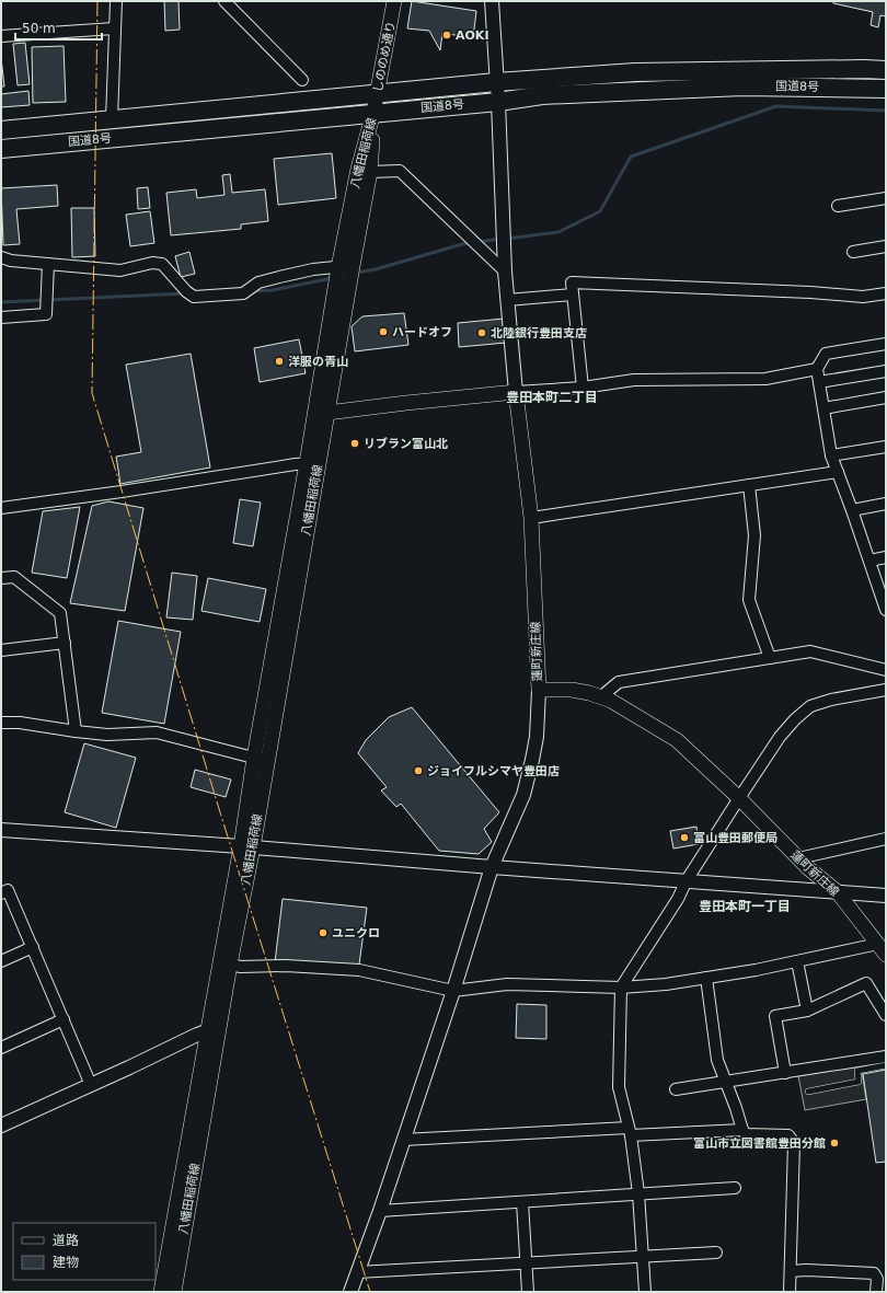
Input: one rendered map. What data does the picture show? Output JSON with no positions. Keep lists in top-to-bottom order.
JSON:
{
  "streets": {
    "highway": ["国道8号"],
    "main road": ["しののめ通り", "八幡田稲荷線", "蓮町新庄線"]
  },
  "crossings": [
    ["しののめ通り", "国道8号"],
    ["しののめ通り", "八幡田稲荷線"],
    ["国道8号", "八幡田稲荷線"]
  ],
  "districts": ["豊田本町二丁目", "豊田本町一丁目"],
  "places": [
    "AOKI",
    "ハードオフ",
    "北陸銀行豊田支店",
    "洋服の青山",
    "リブラン富山北",
    "ジョイフルシマヤ豊田店",
    "富山豊田郵便局",
    "ユニクロ",
    "富山市立図書館豊田分館"
  ],
  "legend": ["道路", "建物"],
  "scale_bar": "50 m"
}
